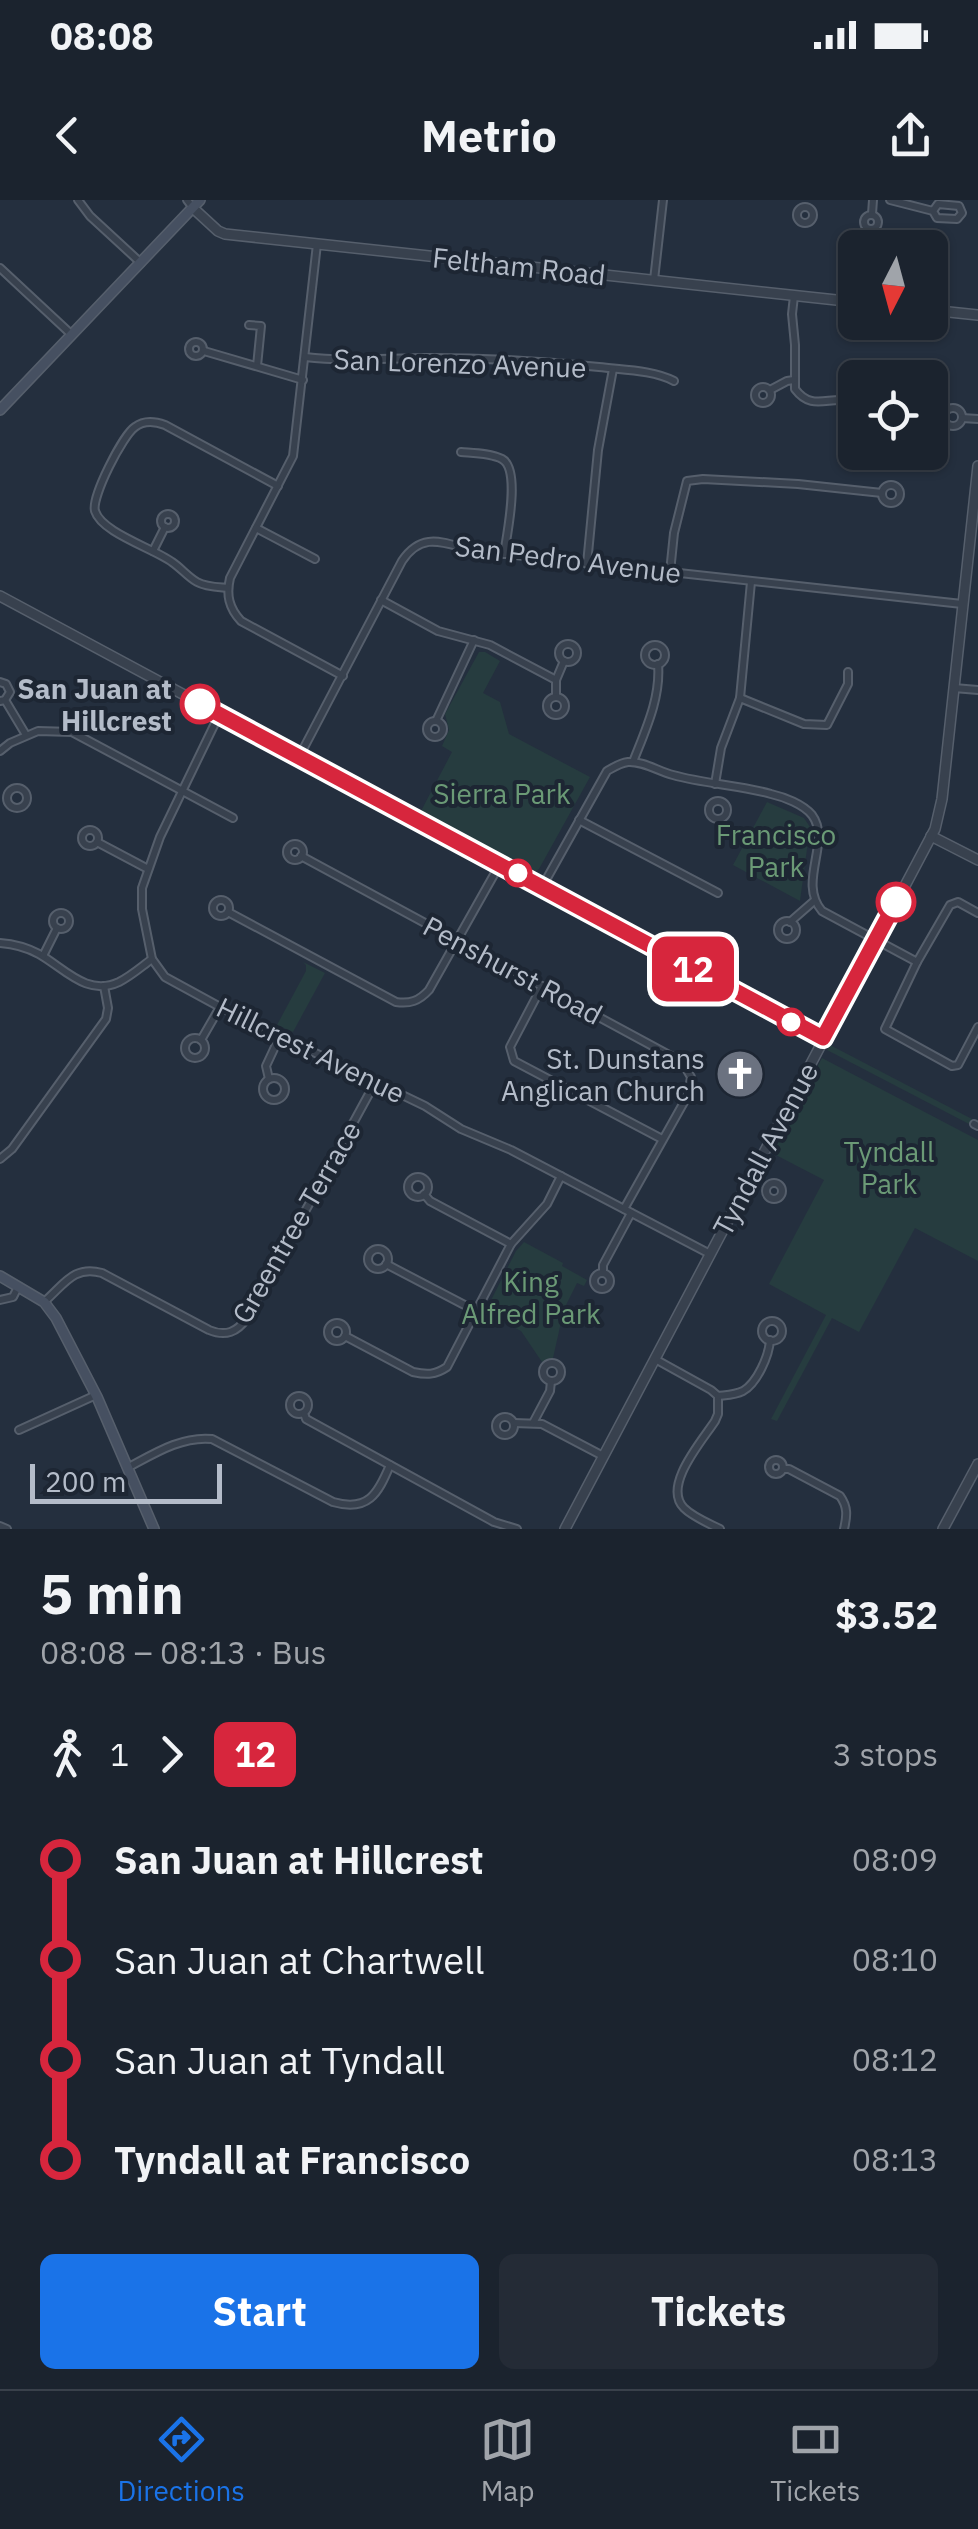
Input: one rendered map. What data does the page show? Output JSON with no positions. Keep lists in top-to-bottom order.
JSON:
{
  "streets": {
    "street": [
      "Feltham Road",
      "San Lorenzo Avenue",
      "San Pedro Avenue",
      "Penshurst Road",
      "Hillcrest Avenue",
      "Tyndall Avenue",
      "Greentree Terrace"
    ]
  },
  "crossings": [
    ["San Pedro Avenue", "Tyndall Avenue"],
    ["Penshurst Road", "Hillcrest Avenue"],
    ["Hillcrest Avenue", "Tyndall Avenue"],
    ["Hillcrest Avenue", "Greentree Terrace"]
  ],
  "parks": [
    "Sierra Park",
    "Francisco Park",
    "Tyndall Park",
    "King Alfred Park"
  ],
  "places": {
    "other": ["San Juan at Hillcrest"],
    "church": ["St. Dunstans Anglican Church"]
  },
  "lines": ["bus line 12"],
  "scale_bar": "200 m",
  "north": "bottom",
  "page": {
    "status": "08:08",
    "header": "Metrio",
    "on_map": "12",
    "scale": "200 m",
    "heading": ["5 min", "08:08 – 08:13 · Bus", "$3.52"],
    "legs": ["1", "12", "3 stops"],
    "list": [
      {
        "name": "San Juan at Hillcrest",
        "value": "08:09"
      },
      {
        "name": "San Juan at Chartwell",
        "value": "08:10"
      },
      {
        "name": "San Juan at Tyndall",
        "value": "08:12"
      },
      {
        "name": "Tyndall at Francisco",
        "value": "08:13"
      }
    ],
    "buttons": ["Start", "Tickets"],
    "tabs": ["Directions", "Map", "Tickets"]
  }
}
